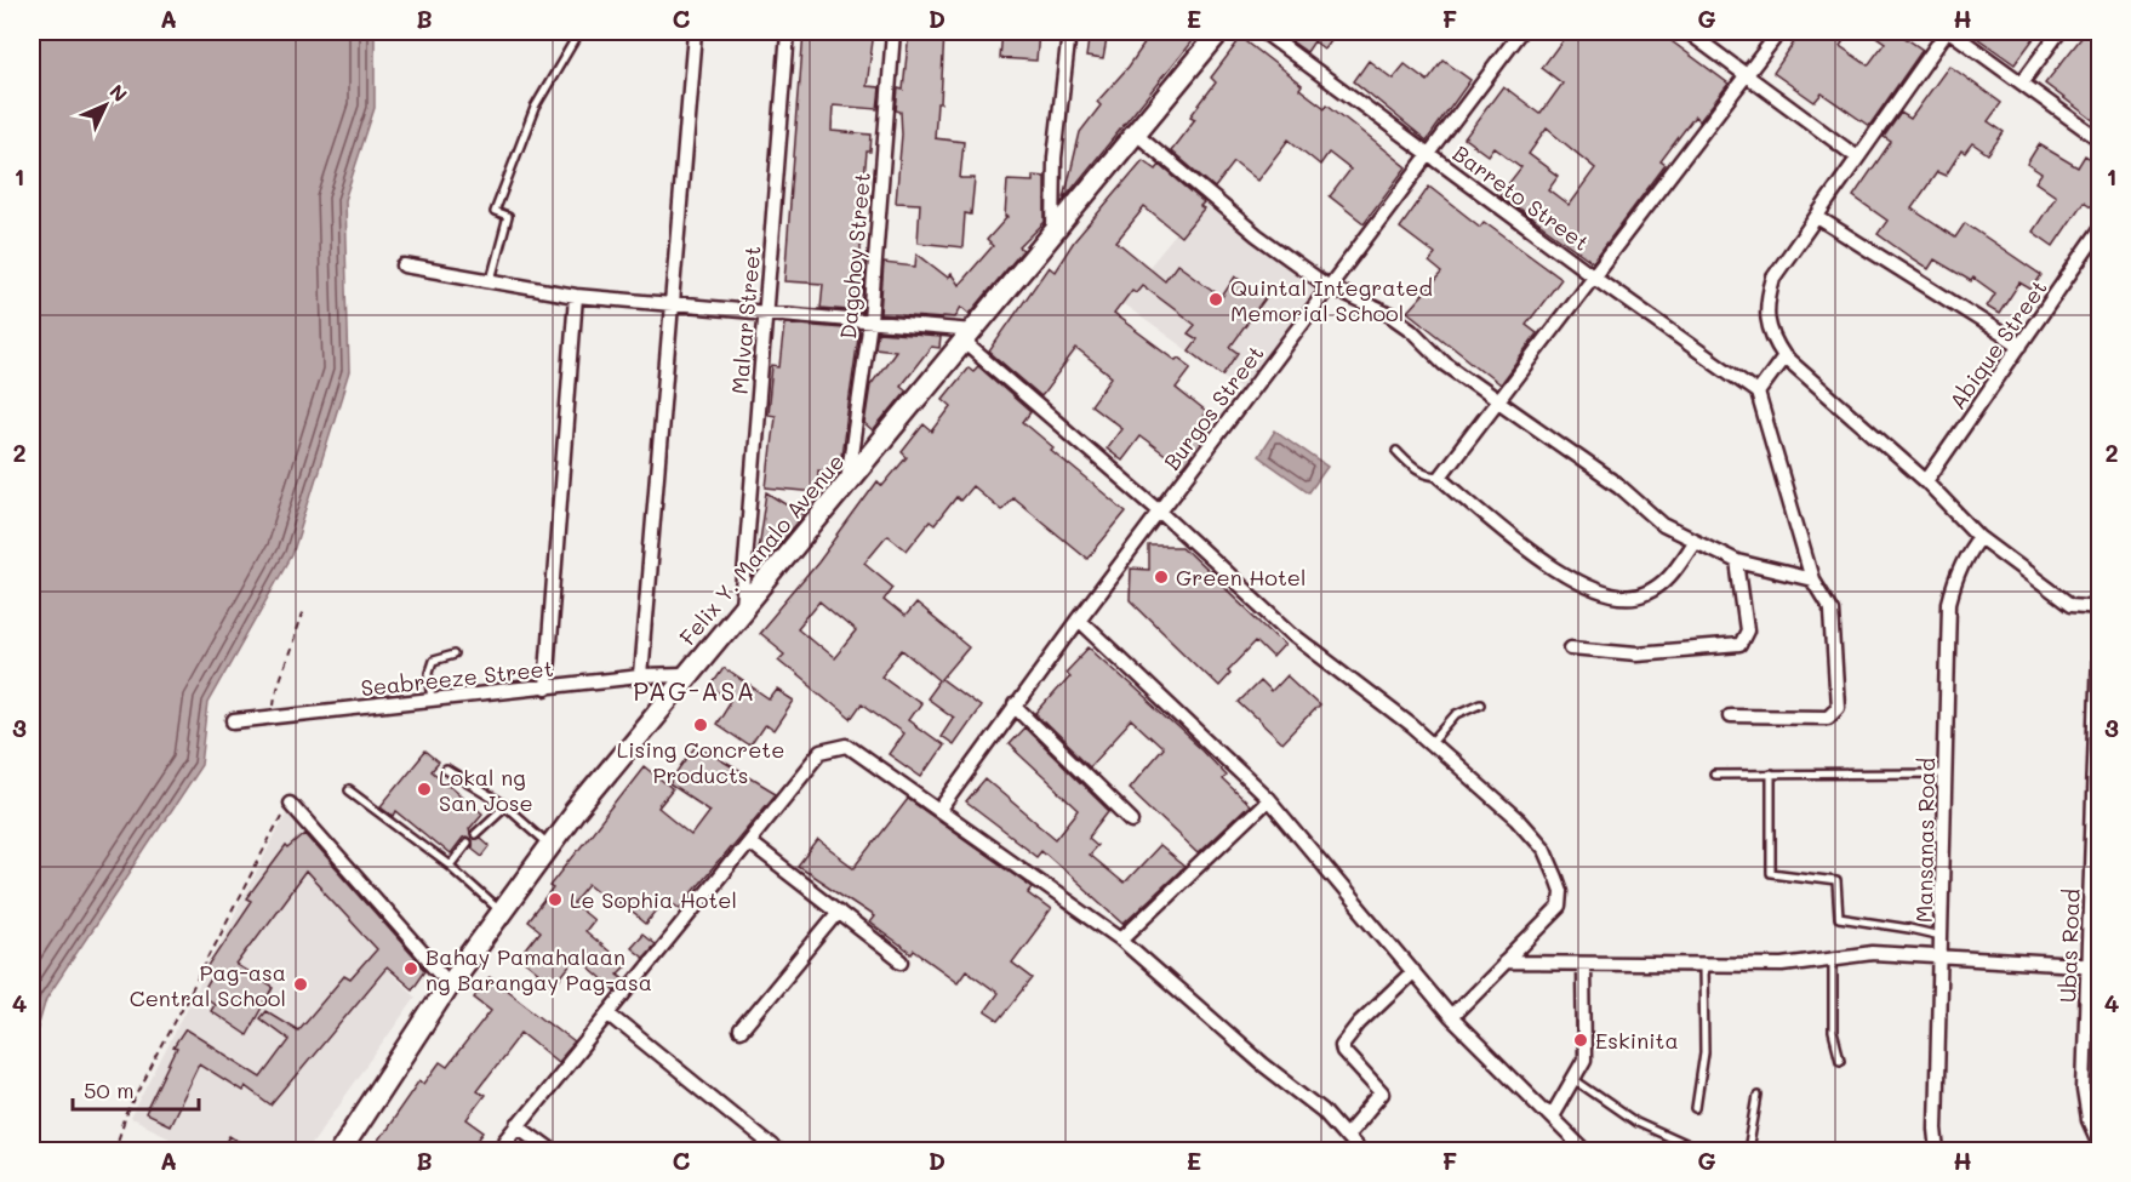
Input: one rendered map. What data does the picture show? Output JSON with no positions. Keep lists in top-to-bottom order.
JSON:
{
  "streets": {
    "main road": ["Felix Y. Manalo Avenue"],
    "street": [
      "Barreto Street",
      "Dagohoy Street",
      "Malvar Street",
      "Abique Street",
      "Burgos Street",
      "Seabreeze Street",
      "Mansanas Road",
      "Ubas Road"
    ]
  },
  "crossings": [
    ["Barreto Street", "Burgos Street"],
    ["Dagohoy Street", "Felix Y. Manalo Avenue"],
    ["Malvar Street", "Felix Y. Manalo Avenue"],
    ["Felix Y. Manalo Avenue", "Seabreeze Street"]
  ],
  "districts": ["PAG-ASA"],
  "places": [
    "Quintal Integrated Memorial School",
    "Green Hotel",
    "Lising Concrete Products",
    "Lokal ng San Jose",
    "Le Sophia Hotel",
    "Bahay Pamahalaan ng Barangay Pag-asa",
    "Pag-asa Central School",
    "Eskinita"
  ],
  "scale_bar": "50 m",
  "north": "top right",
  "grid": {
    "columns": [
      "A",
      "B",
      "C",
      "D",
      "E",
      "F",
      "G",
      "H"
    ],
    "rows": [
      "1",
      "2",
      "3",
      "4"
    ]
  }
}
